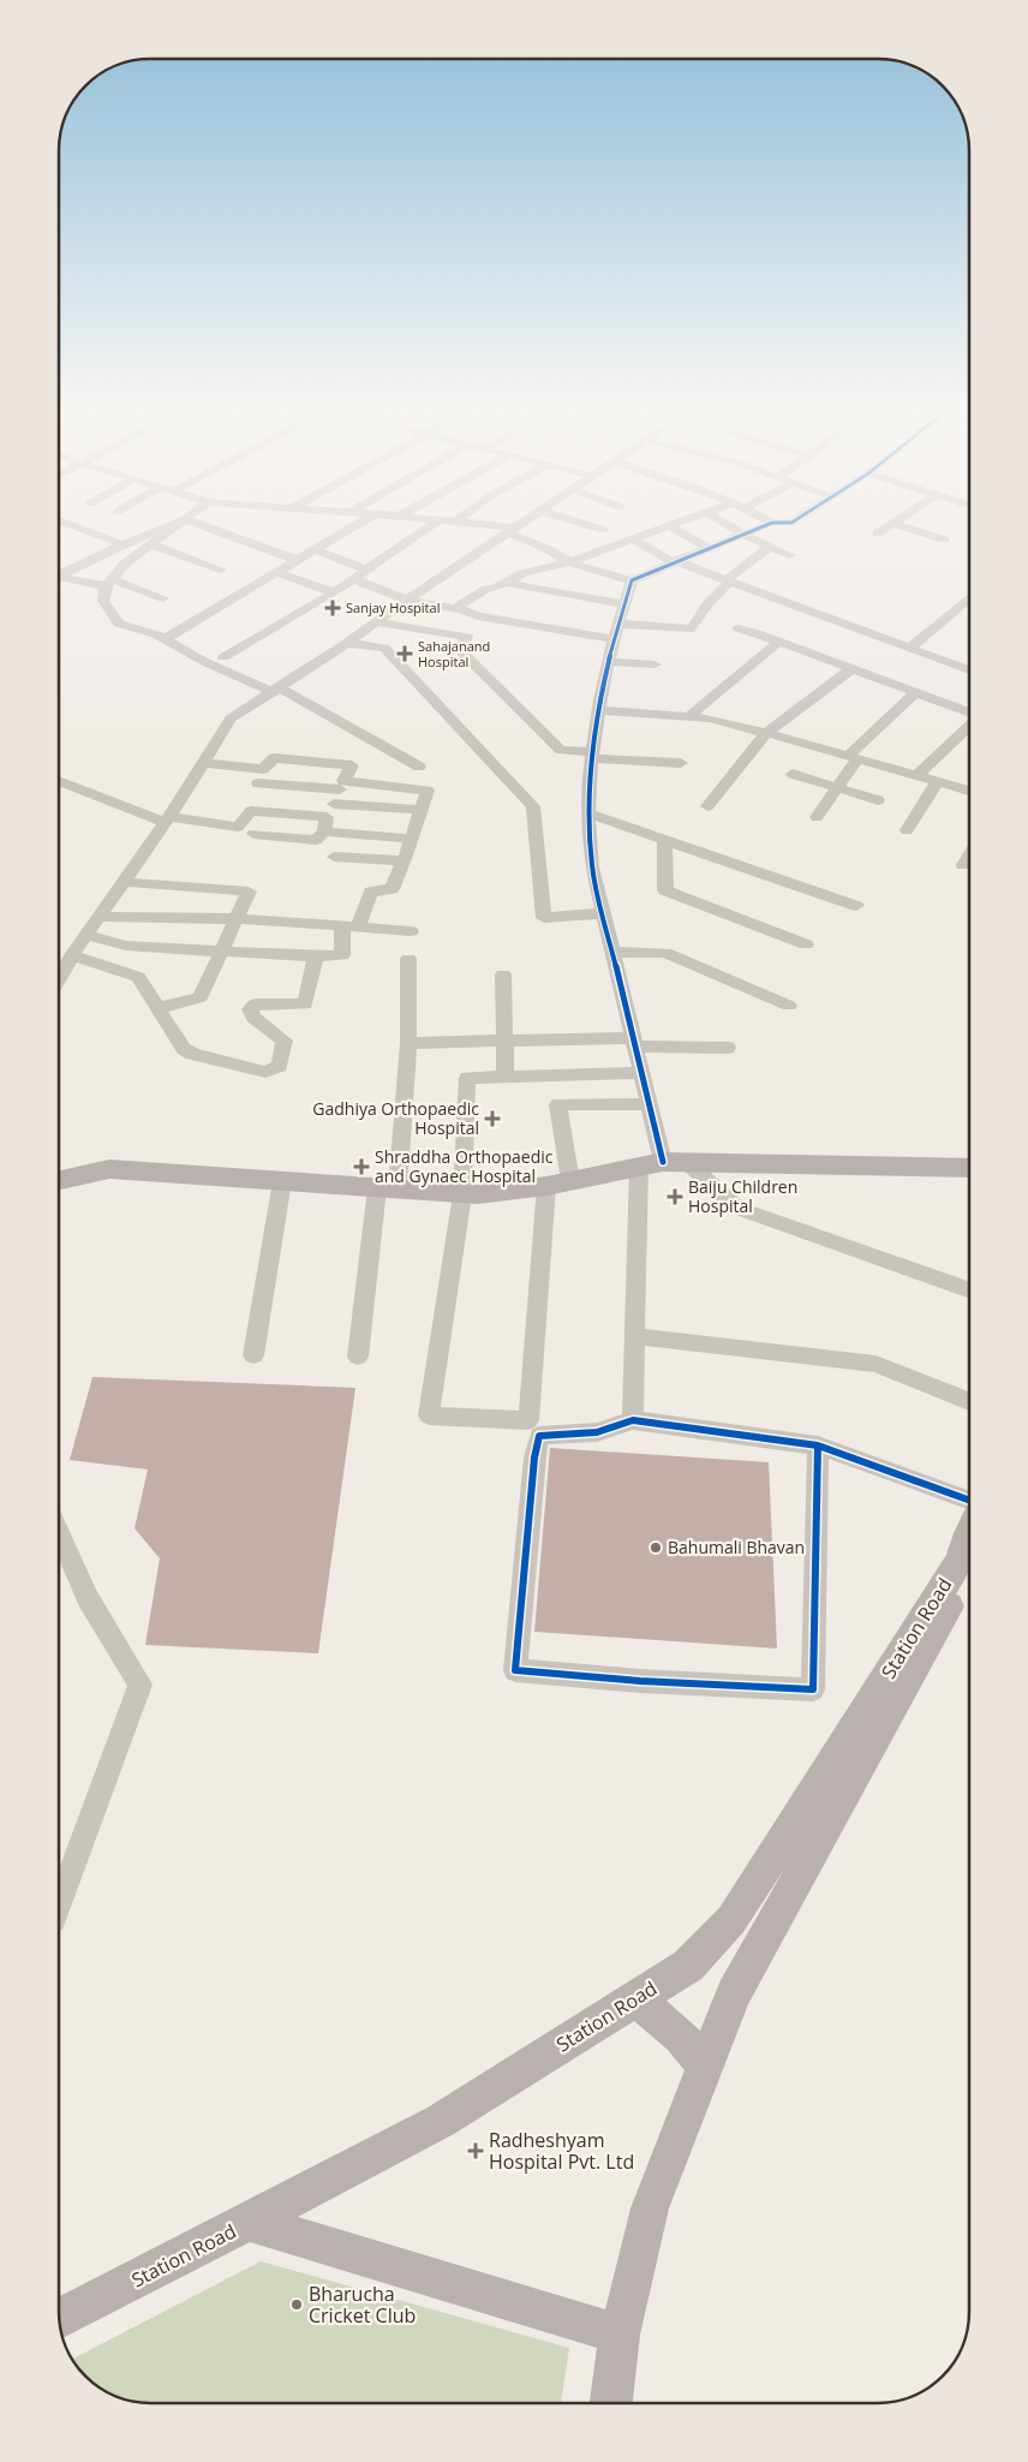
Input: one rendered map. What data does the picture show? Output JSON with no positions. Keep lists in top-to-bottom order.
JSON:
{
  "streets": {
    "main road": ["Station Road"]
  },
  "places": {
    "health": [
      "Sanjay Hospital",
      "Sahajanand Hospital",
      "Gadhiya Orthopaedic Hospital",
      "Shraddha Orthopaedic and Gynaec Hospital",
      "Baiju Children Hospital",
      "Radheshyam Hospital Pvt. Ltd"
    ],
    "other": ["Bahumali Bhavan", "Bharucha Cricket Club"]
  }
}
